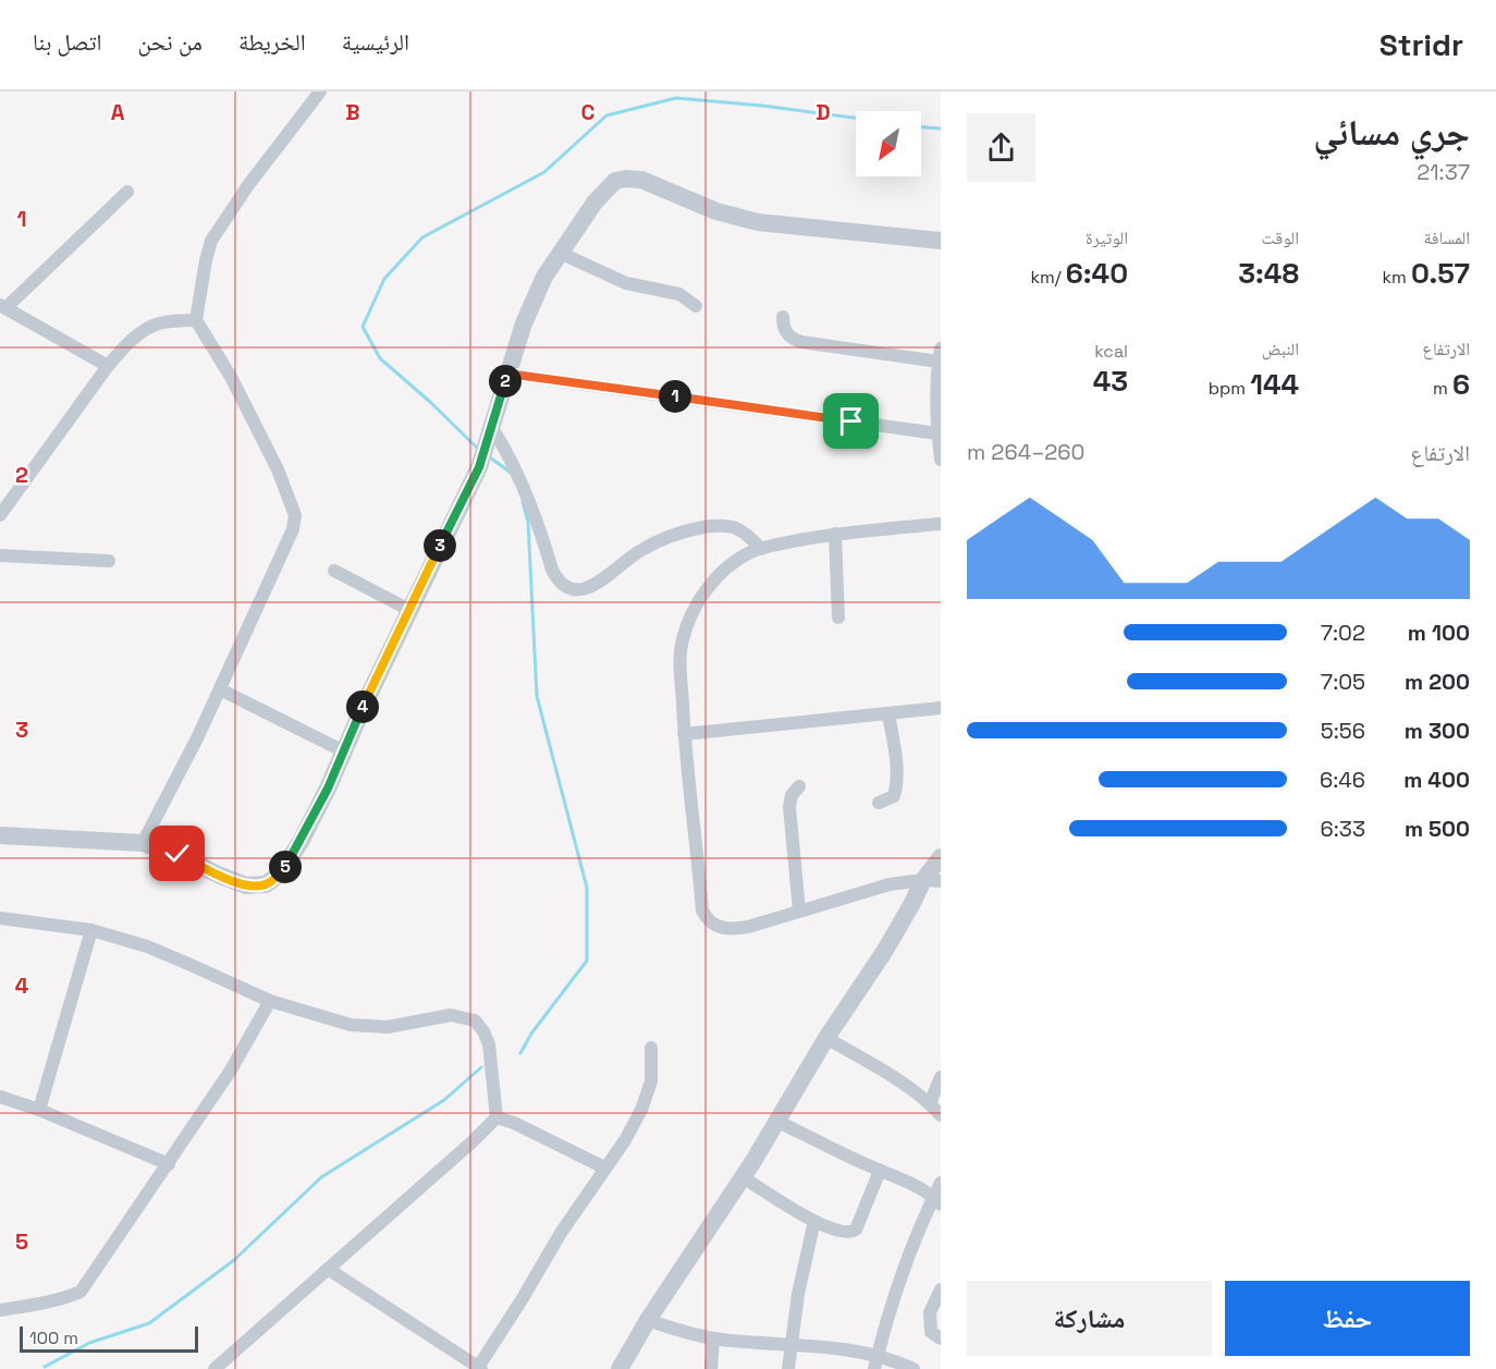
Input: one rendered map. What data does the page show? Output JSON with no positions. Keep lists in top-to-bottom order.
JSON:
{
  "scale_bar": "100 m",
  "north": "bottom left",
  "page": {
    "header": "Stridr",
    "nav": [
      "الرئيسية",
      "الخريطة",
      "من نحن",
      "اتصل بنا"
    ],
    "heading": ["جري مسائي", "21:37"],
    "stats": [
      ["المسافة", "0.57 km"],
      ["الوقت", "3:48"],
      ["الوتيرة", "6:40 /km"],
      ["الارتفاع", "6 m"],
      ["النبض", "144 bpm"],
      ["kcal", "43"]
    ],
    "pins": [
      "2",
      "1",
      "3",
      "4",
      "5"
    ],
    "chart": ["الارتفاع", "260–264 m"],
    "list": [
      {
        "name": "100 m",
        "note": "7:02"
      },
      {
        "name": "200 m",
        "note": "7:05"
      },
      {
        "name": "300 m",
        "note": "5:56"
      },
      {
        "name": "400 m",
        "note": "6:46"
      },
      {
        "name": "500 m",
        "note": "6:33"
      }
    ],
    "buttons": ["حفظ", "مشاركة"],
    "scale": "100 m"
  },
  "grid": {
    "columns": [
      "A",
      "B",
      "C",
      "D"
    ],
    "rows": [
      "1",
      "2",
      "3",
      "4",
      "5"
    ]
  }
}
